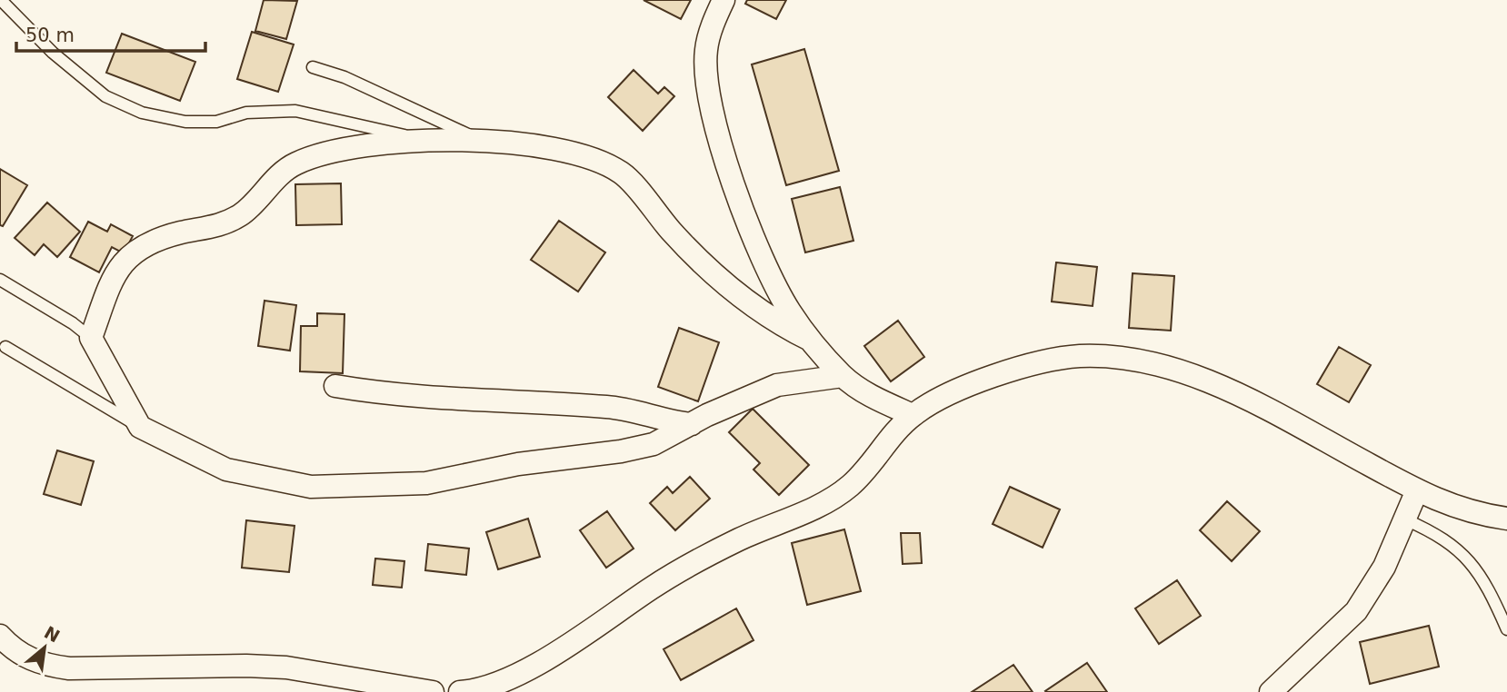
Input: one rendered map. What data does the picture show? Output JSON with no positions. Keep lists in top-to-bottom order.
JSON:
{
  "scale_bar": "50 m",
  "north": "top right"
}
